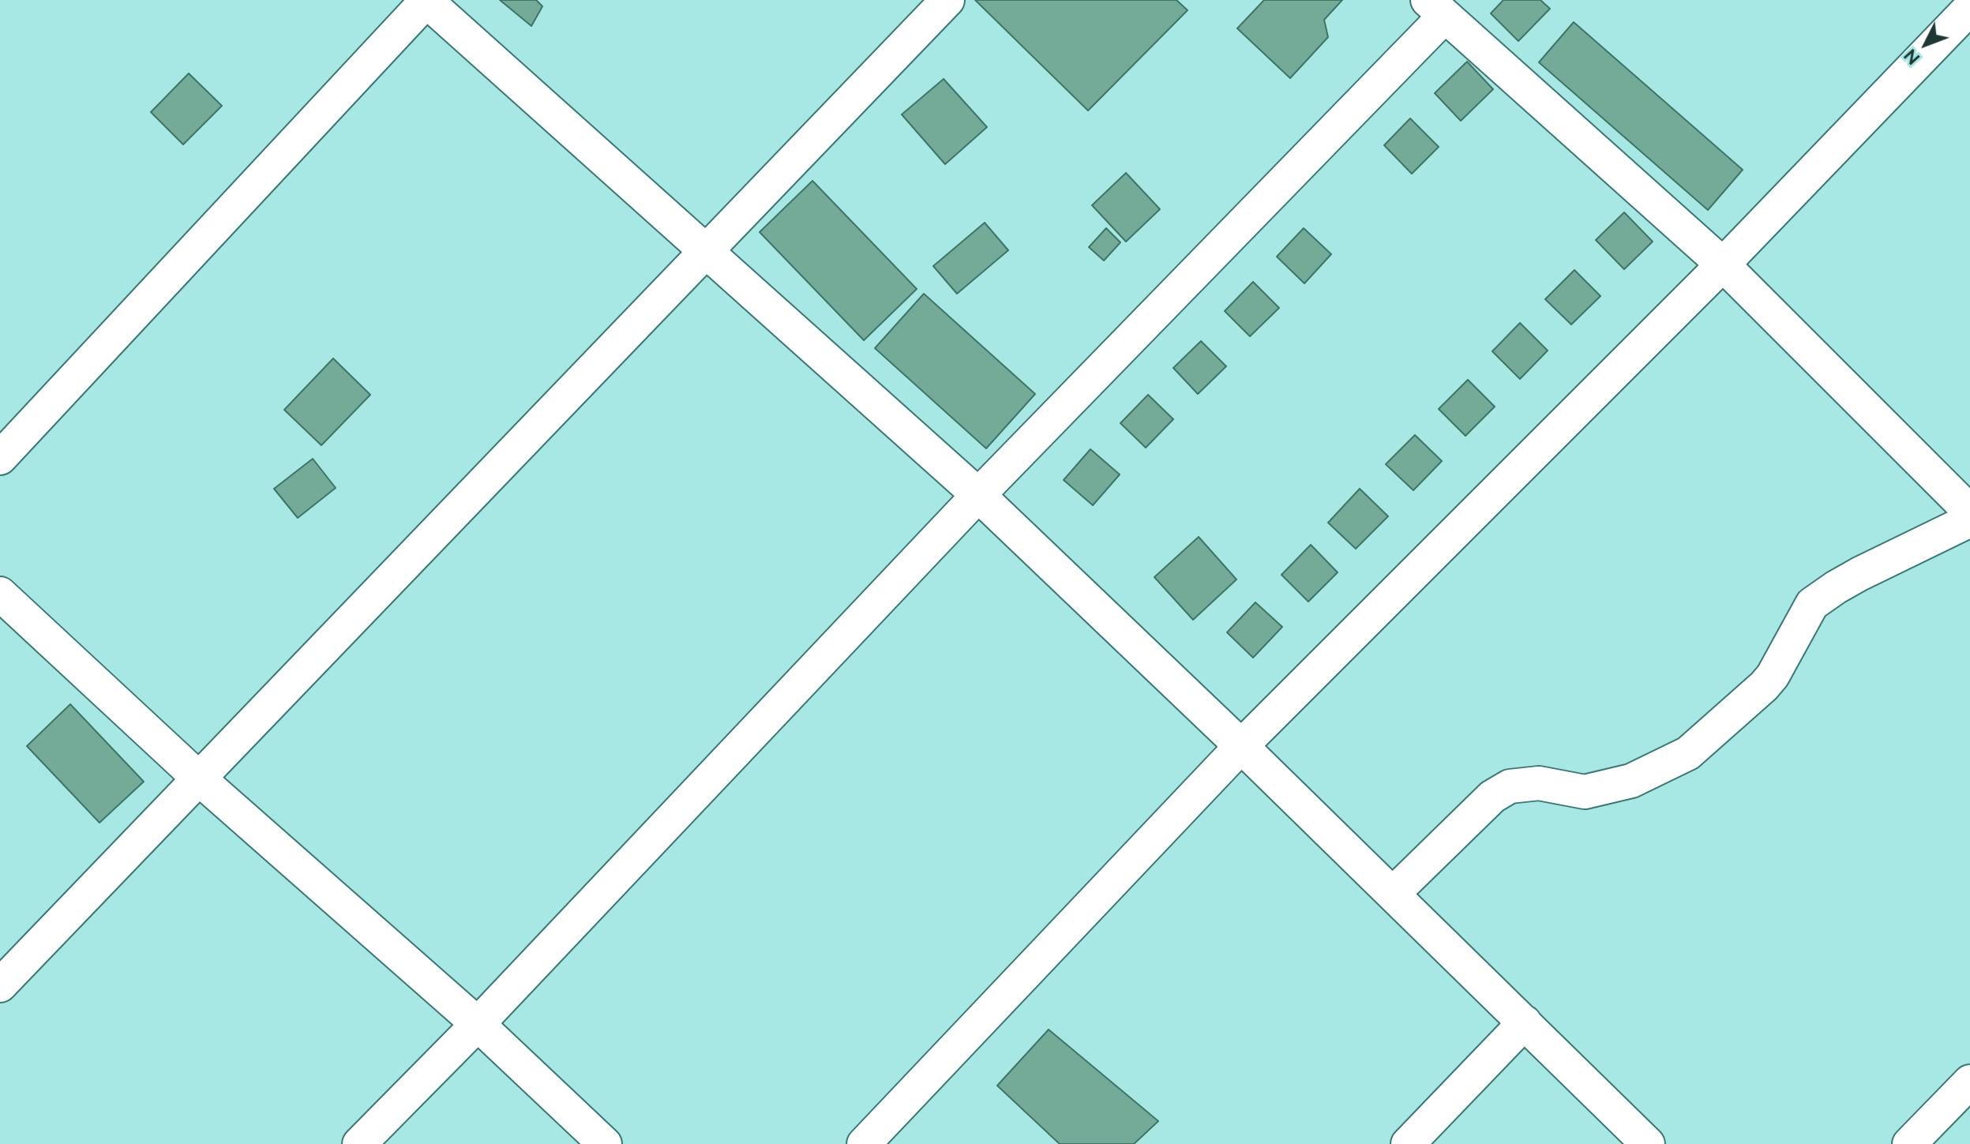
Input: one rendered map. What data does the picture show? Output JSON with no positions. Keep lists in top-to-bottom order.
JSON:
{
  "north": "bottom left"
}
